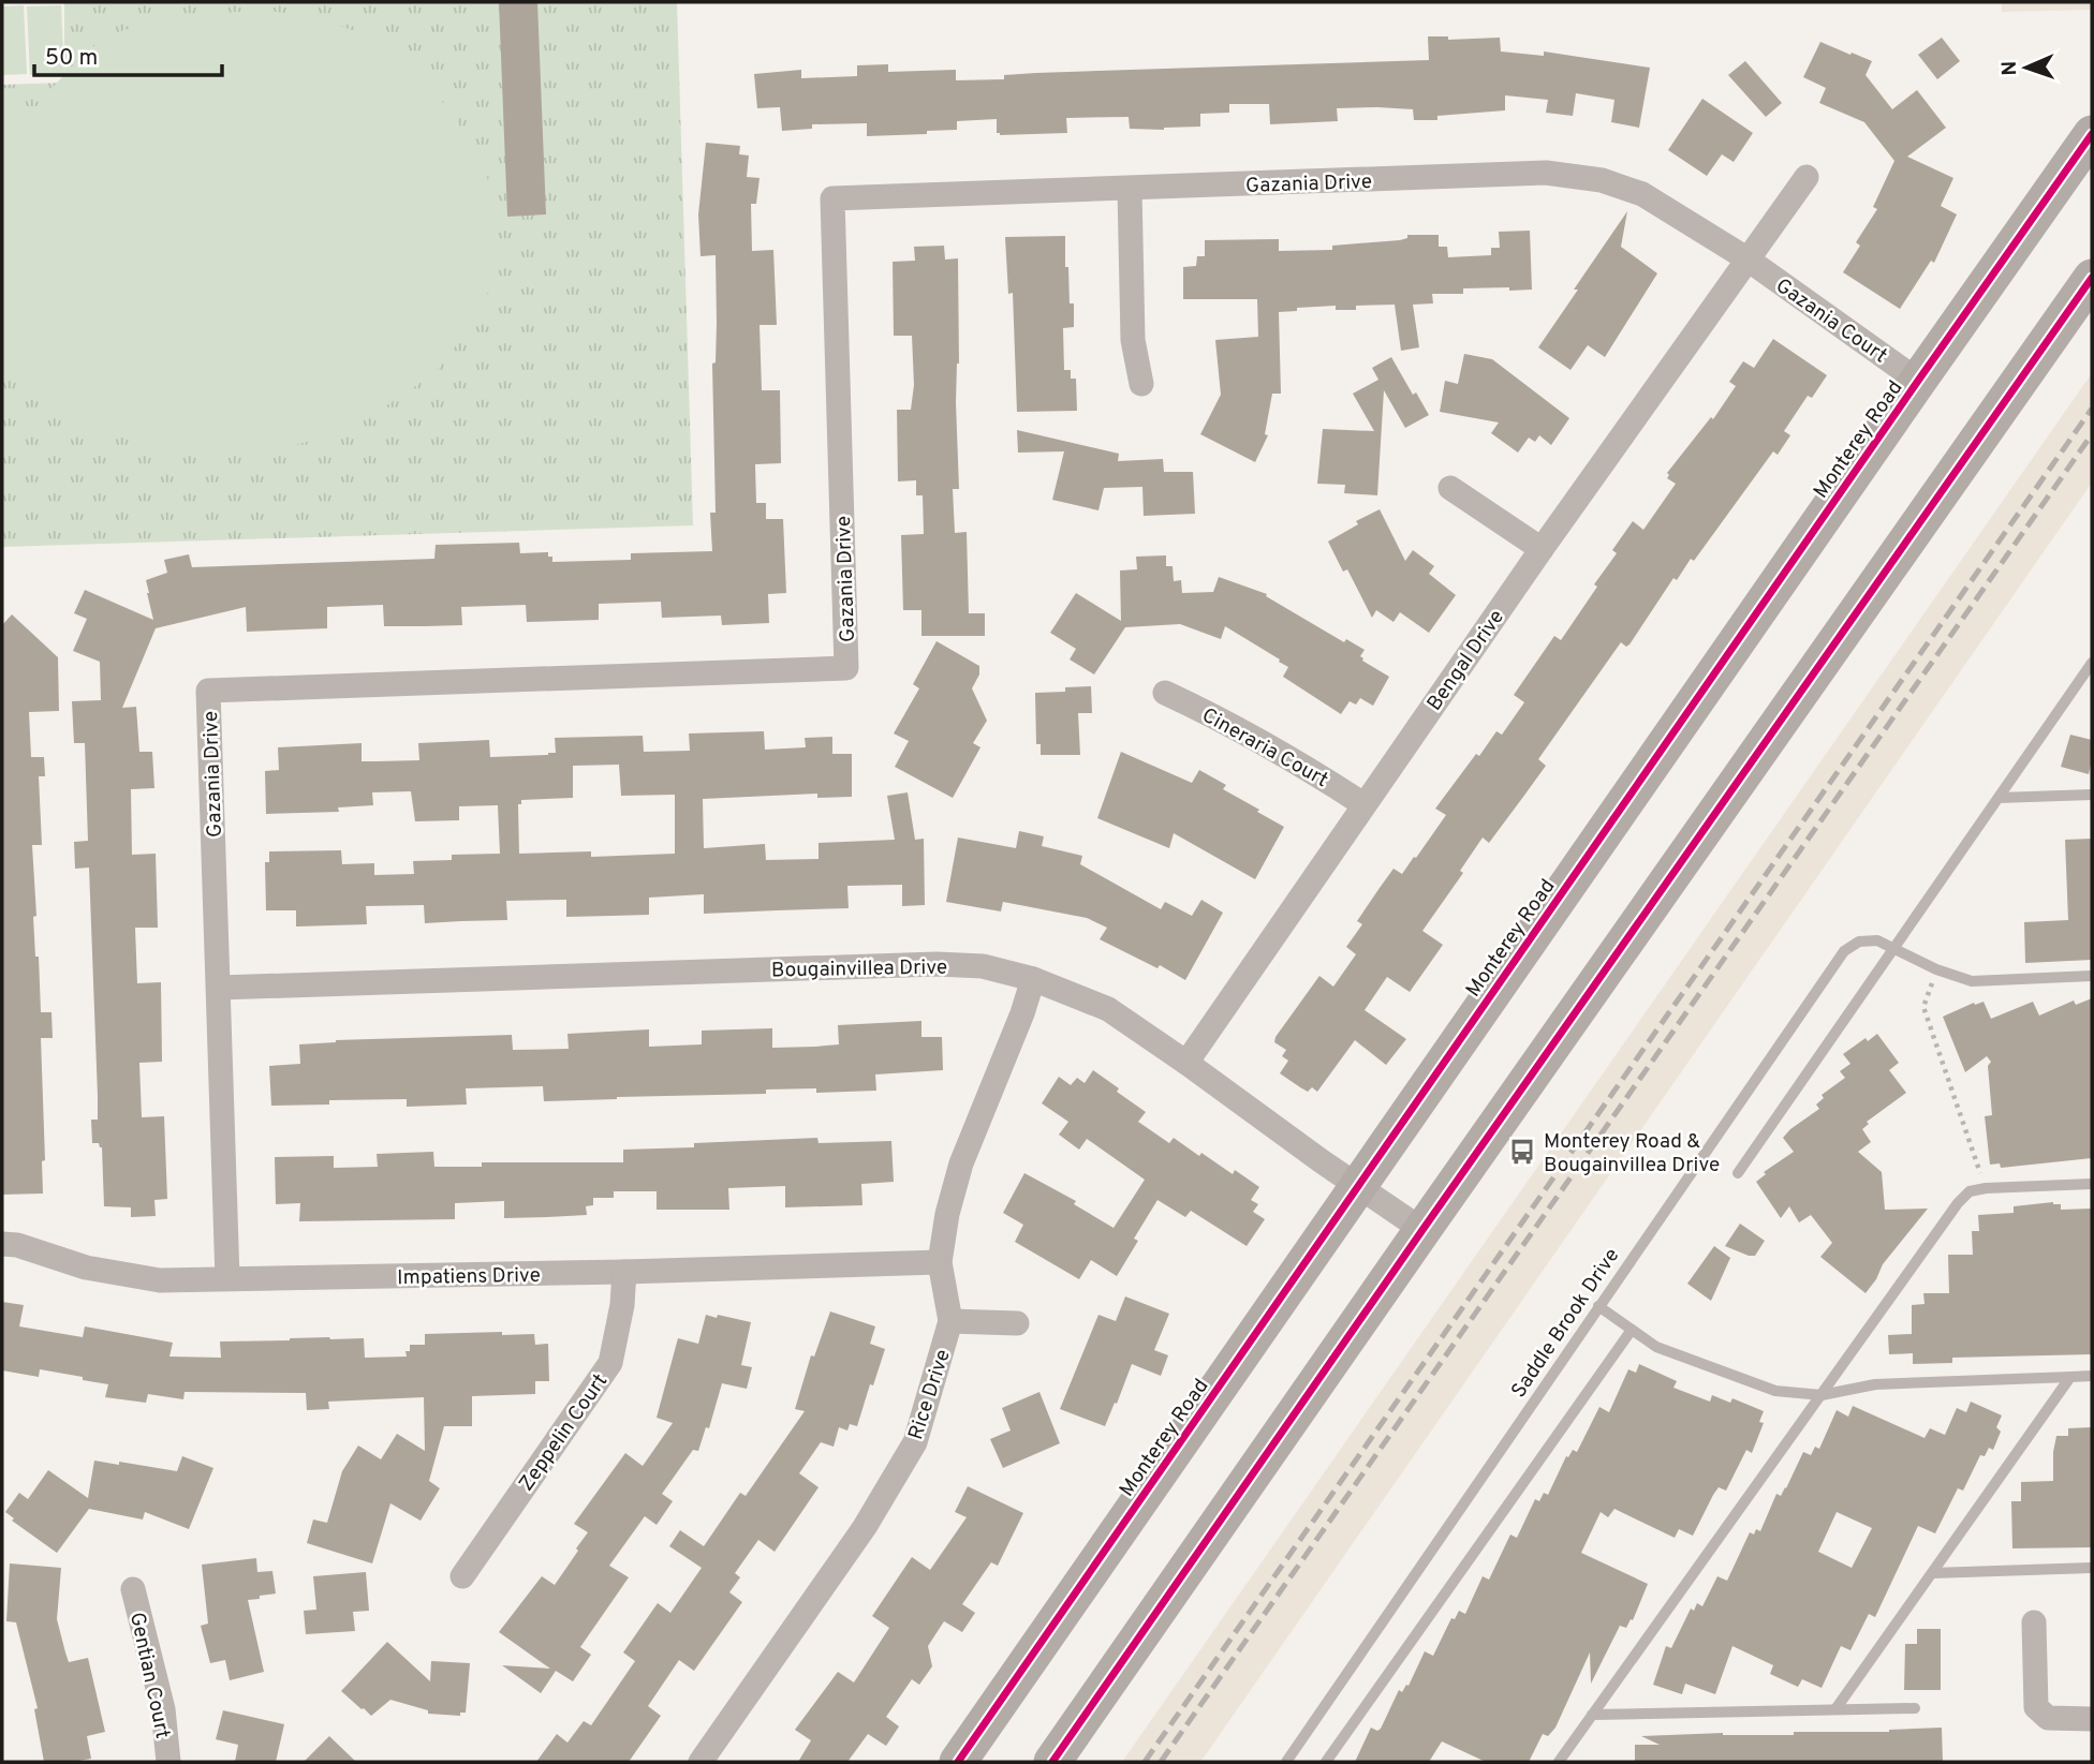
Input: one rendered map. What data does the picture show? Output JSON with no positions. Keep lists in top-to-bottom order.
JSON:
{
  "streets": {
    "main road": ["Monterey Road"],
    "street": [
      "Gazania Drive",
      "Gazania Court",
      "Bengal Drive",
      "Cineraria Court",
      "Bougainvillea Drive",
      "Impatiens Drive",
      "Rice Drive",
      "Zeppelin Court",
      "Gentian Court"
    ],
    "lane": ["Saddle Brook Drive"]
  },
  "crossings": [
    ["Gazania Drive", "Gazania Court"],
    ["Gazania Drive", "Bengal Drive"],
    ["Gazania Drive", "Bougainvillea Drive"],
    ["Gazania Drive", "Impatiens Drive"],
    ["Gazania Court", "Monterey Road"],
    ["Gazania Court", "Bengal Drive"],
    ["Monterey Road", "Bougainvillea Drive"],
    ["Bengal Drive", "Cineraria Court"],
    ["Bengal Drive", "Bougainvillea Drive"],
    ["Bougainvillea Drive", "Rice Drive"],
    ["Impatiens Drive", "Rice Drive"],
    ["Impatiens Drive", "Zeppelin Court"]
  ],
  "places": {
    "bus stop": ["Monterey Road & Bougainvillea Drive"]
  },
  "scale_bar": "50 m",
  "north": "left"
}
